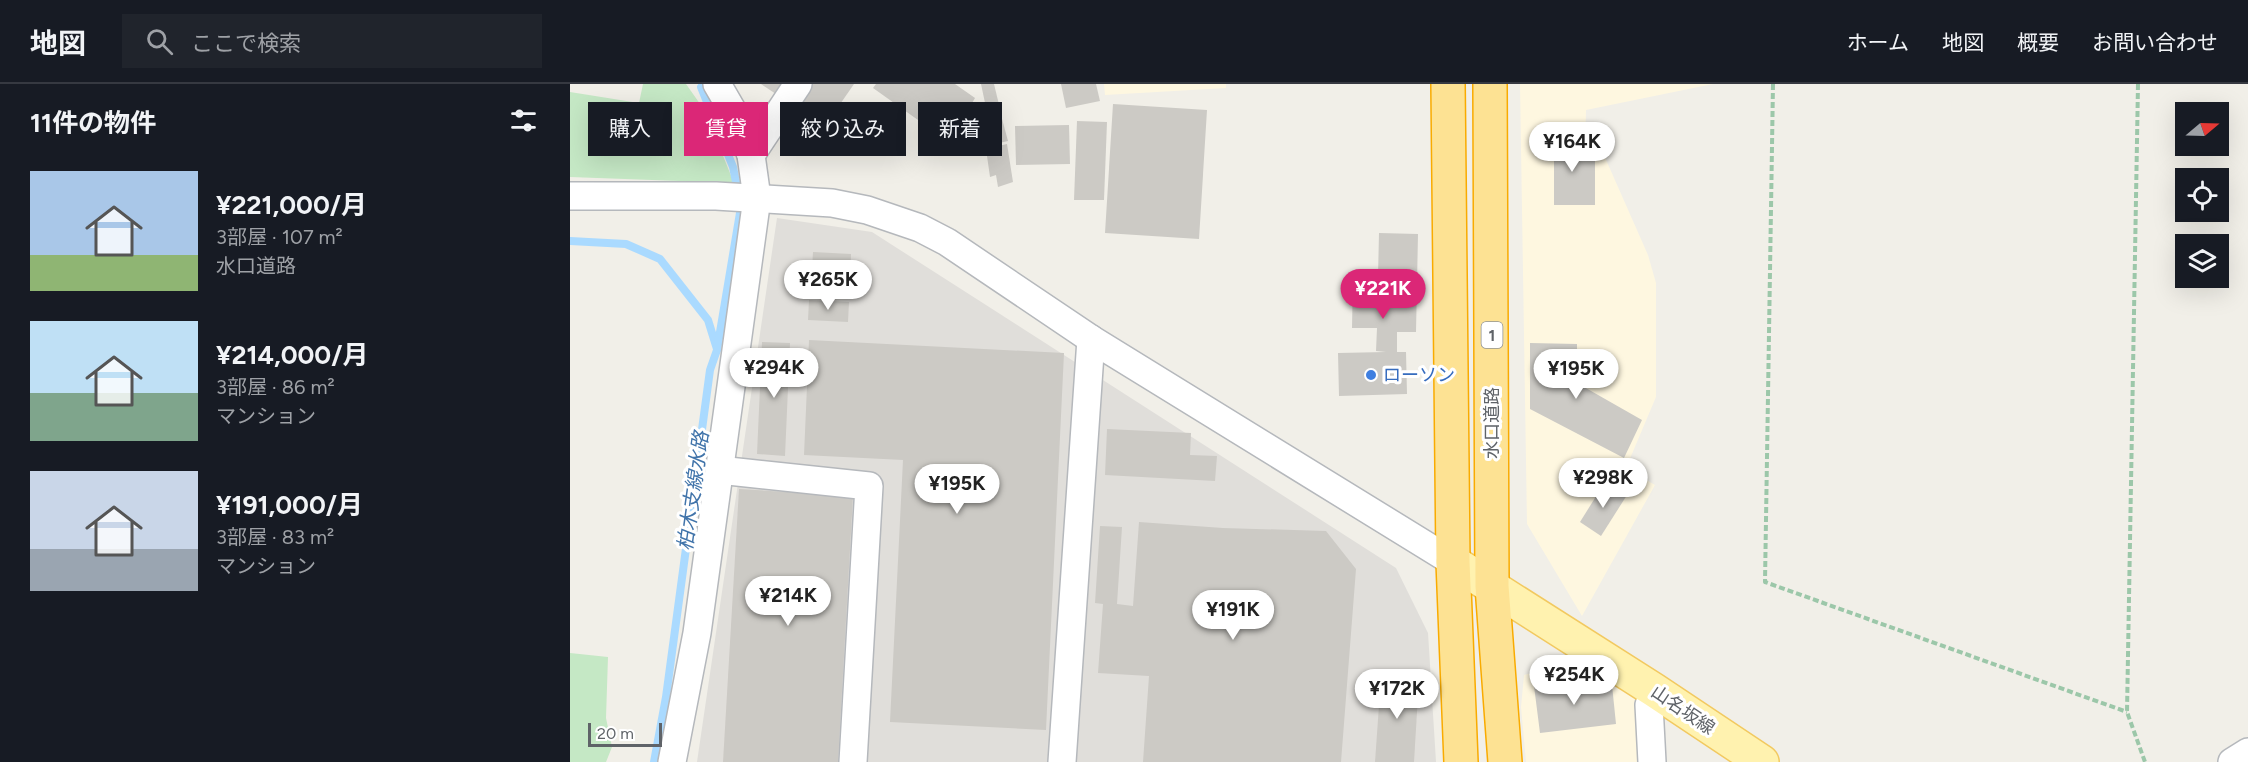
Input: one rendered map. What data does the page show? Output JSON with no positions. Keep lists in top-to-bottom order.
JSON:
{
  "streets": {
    "highway": ["1", "水口道路"],
    "main road": ["山名坂線"]
  },
  "crossings": [
    ["水口道路", "山名坂線"]
  ],
  "water": ["柏木支線水路"],
  "places": ["ローソン"],
  "scale_bar": "20 m",
  "north": "right",
  "page": {
    "header": "地図",
    "search": "ここで検索",
    "nav": [
      "ホーム",
      "地図",
      "概要",
      "お問い合わせ"
    ],
    "heading": "11件の物件",
    "chip": [
      "購入",
      "賃貸",
      "絞り込み",
      "新着"
    ],
    "price": [
      "¥164K",
      "¥265K",
      "¥221K",
      "¥294K",
      "¥195K",
      "¥298K",
      "¥195K",
      "¥214K",
      "¥191K",
      "¥254K",
      "¥172K"
    ],
    "list": [
      {
        "name": "¥221,000/月",
        "note": "3部屋 · 107 m² · 水口道路"
      },
      {
        "name": "¥214,000/月",
        "note": "3部屋 · 86 m² · マンション"
      },
      {
        "name": "¥191,000/月",
        "note": "3部屋 · 83 m² · マンション"
      }
    ],
    "scale": "20 m"
  }
}
